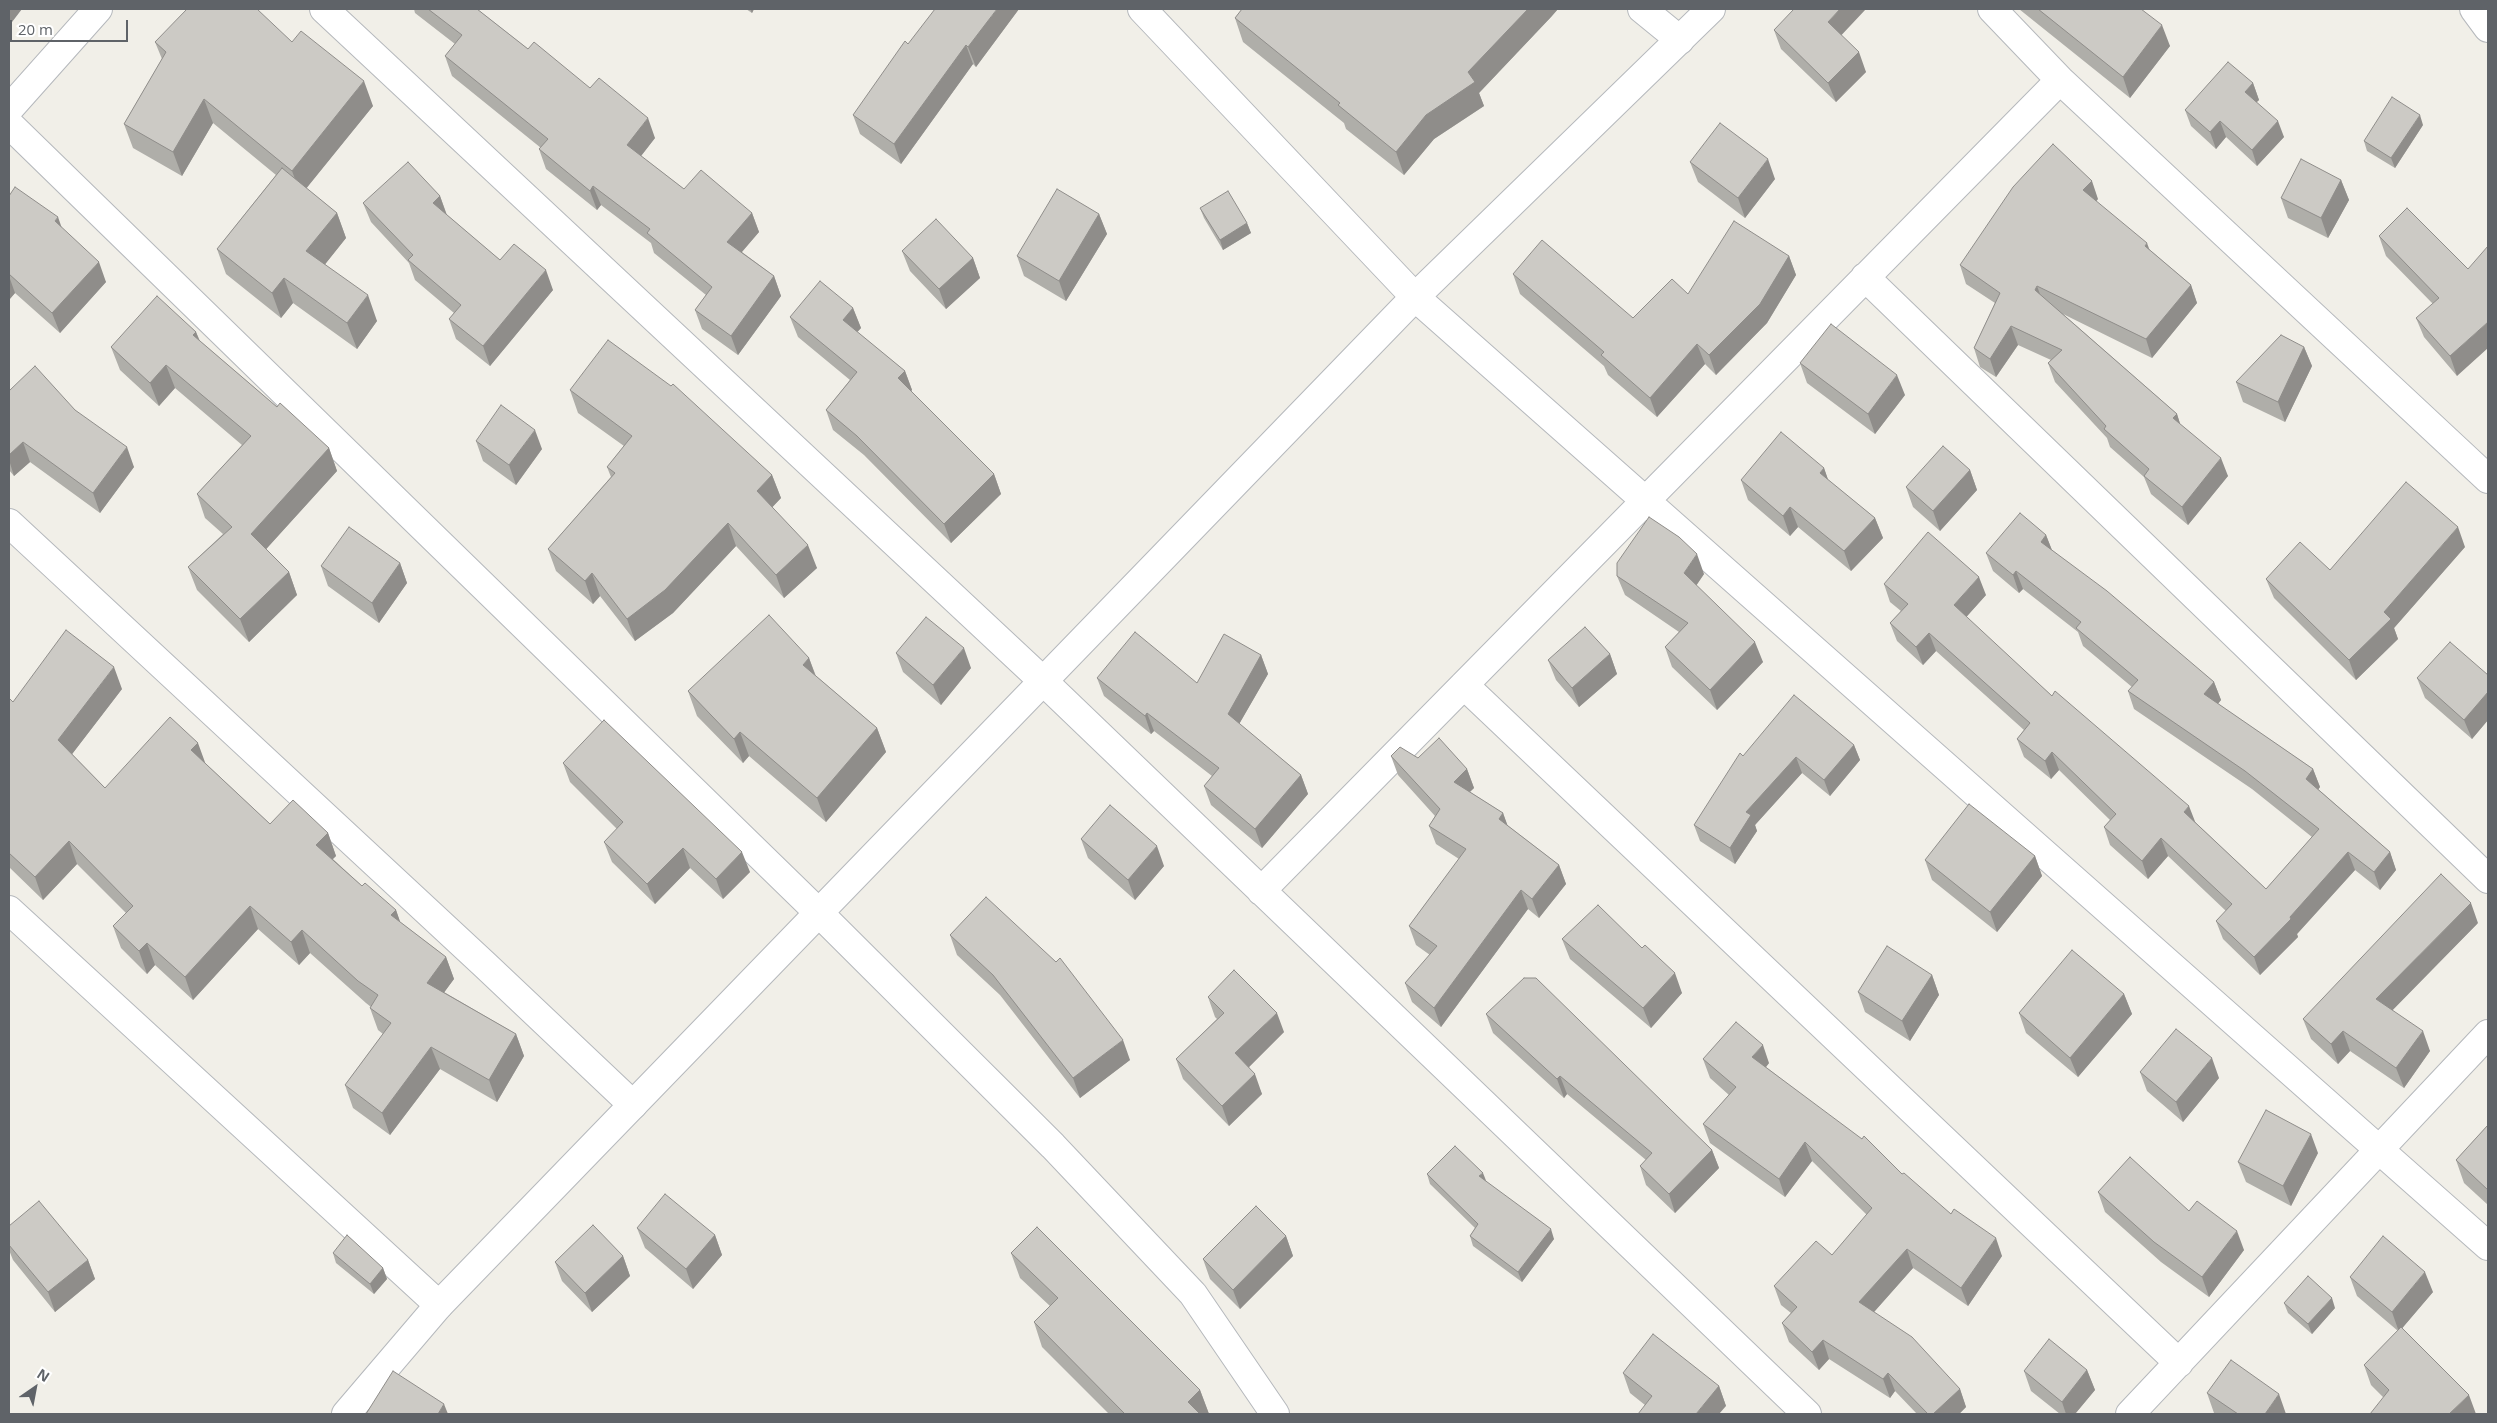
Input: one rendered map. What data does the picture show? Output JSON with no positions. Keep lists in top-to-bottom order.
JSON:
{
  "scale_bar": "20 m",
  "north": "top right"
}
